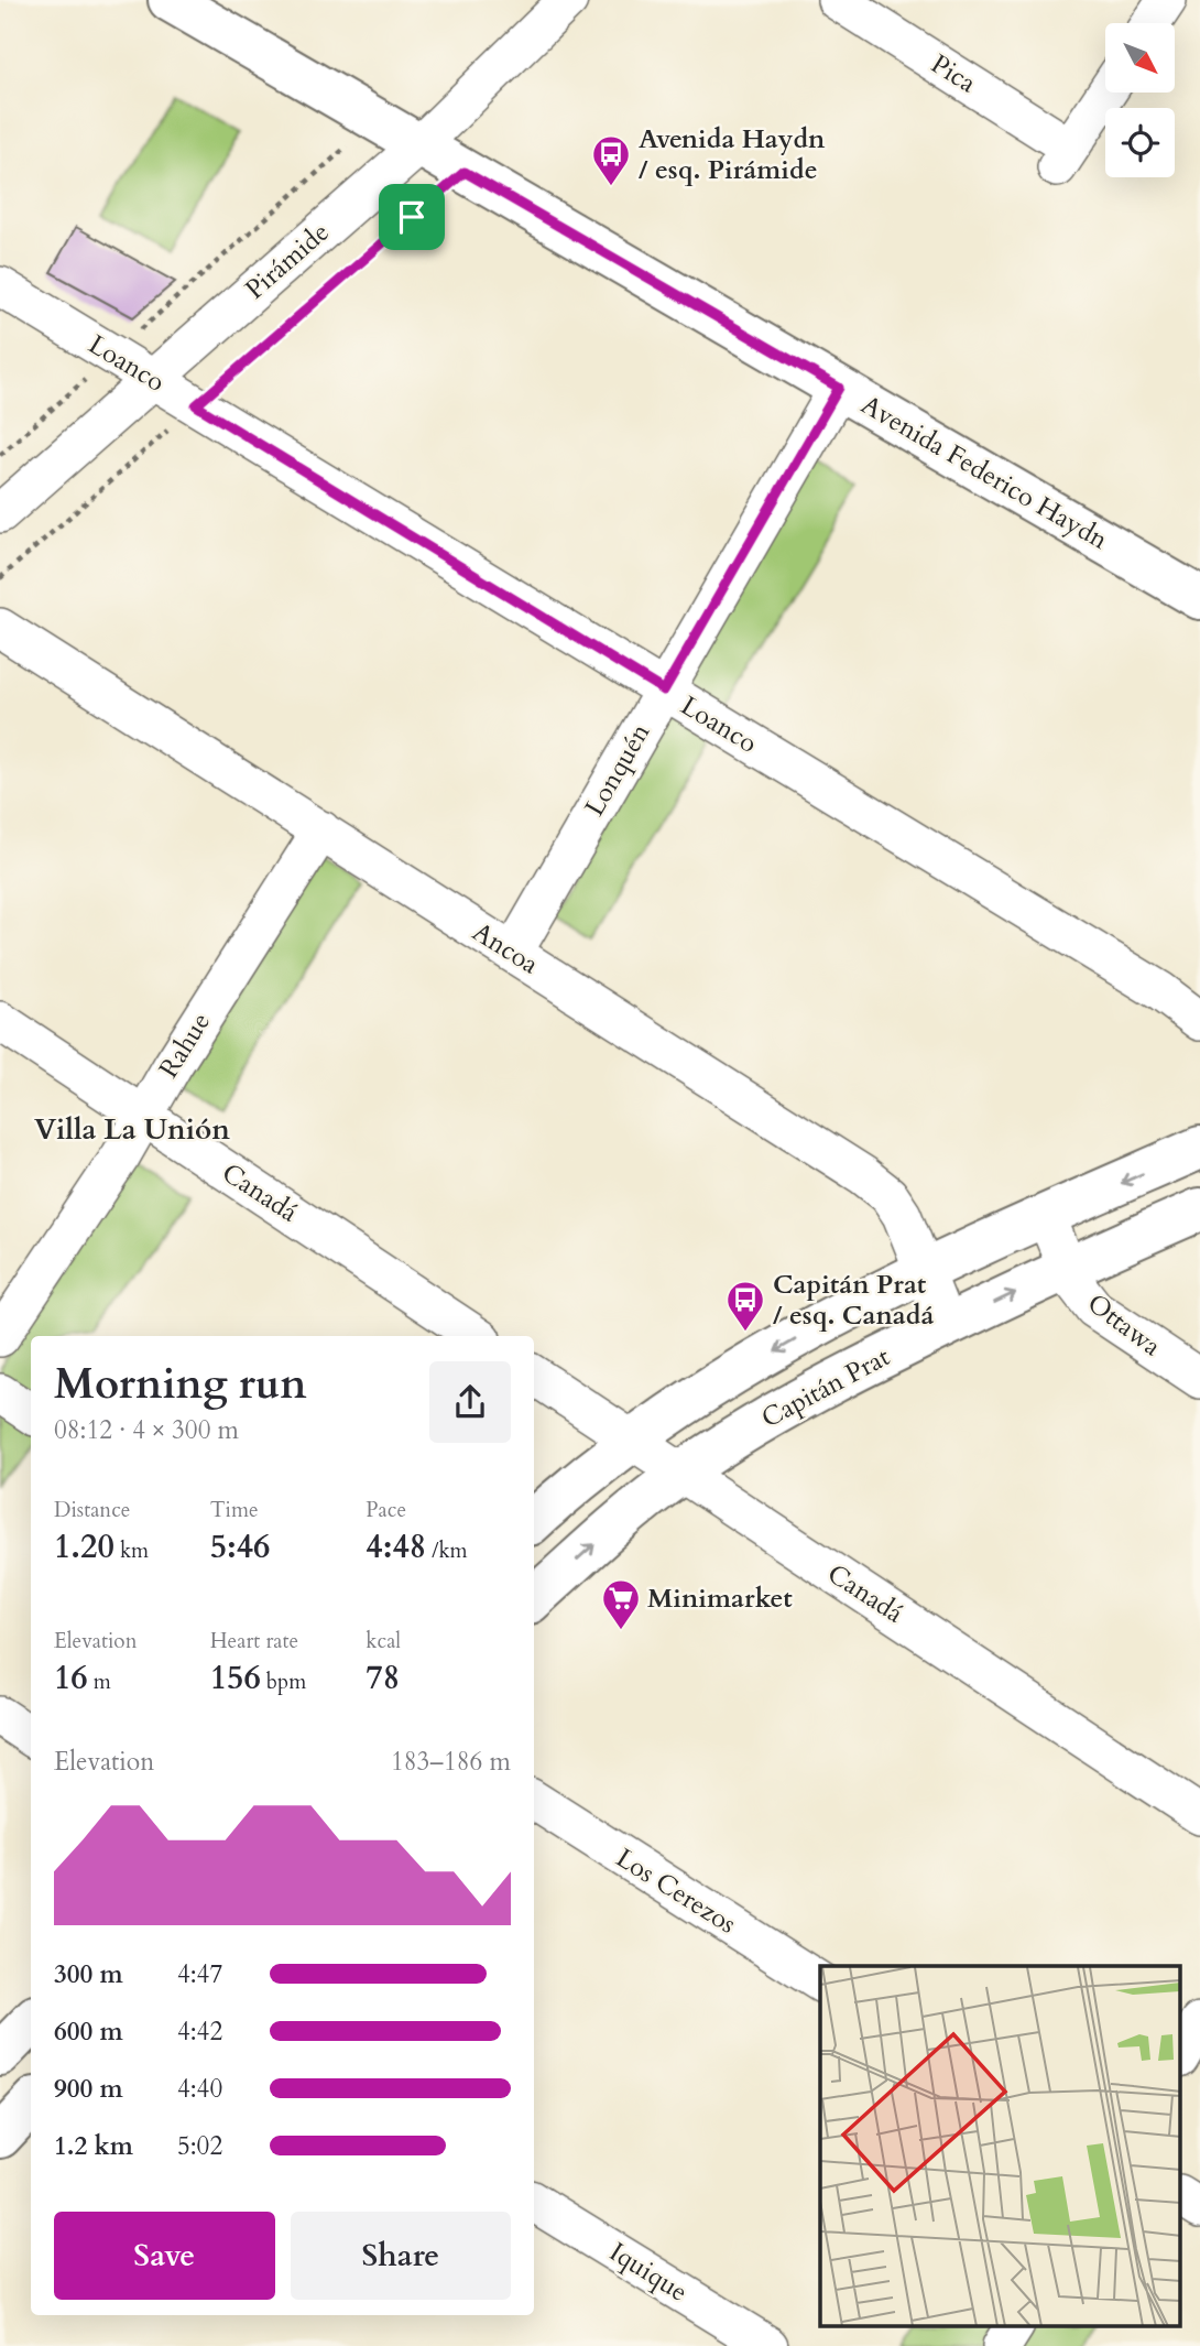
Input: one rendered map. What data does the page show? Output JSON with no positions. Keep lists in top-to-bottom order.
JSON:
{
  "streets": {
    "street": [
      "Pica",
      "Pirámide",
      "Loanco",
      "Avenida Federico Haydn",
      "Lonquén",
      "Ancoa",
      "Rahue",
      "Canadá",
      "Ottawa",
      "Capitán Prat",
      "Los Cerezos",
      "Iquique"
    ]
  },
  "crossings": [
    ["Pirámide", "Loanco"],
    ["Pirámide", "Avenida Federico Haydn"],
    ["Loanco", "Lonquén"],
    ["Avenida Federico Haydn", "Lonquén"],
    ["Lonquén", "Ancoa"],
    ["Ancoa", "Rahue"],
    ["Ancoa", "Capitán Prat"],
    ["Rahue", "Canadá"],
    ["Canadá", "Capitán Prat"],
    ["Ottawa", "Capitán Prat"]
  ],
  "districts": ["Villa La Unión"],
  "places": {
    "bus stop": ["Avenida Haydn / esq. Pirámide", "Capitán Prat / esq. Canadá"],
    "supermarket": ["Minimarket"]
  },
  "north": "bottom right",
  "page": {
    "heading": ["Morning run", "08:12 · 4 × 300 m"],
    "stats": [
      ["Distance", "1.20 km"],
      ["Time", "5:46"],
      ["Pace", "4:48 /km"],
      ["Elevation", "16 m"],
      ["Heart rate", "156 bpm"],
      ["kcal", "78"]
    ],
    "chart": ["Elevation", "183–186 m"],
    "list": [
      {
        "name": "300 m",
        "note": "4:47"
      },
      {
        "name": "600 m",
        "note": "4:42"
      },
      {
        "name": "900 m",
        "note": "4:40"
      },
      {
        "name": "1.2 km",
        "note": "5:02"
      }
    ],
    "buttons": ["Save", "Share"]
  }
}
